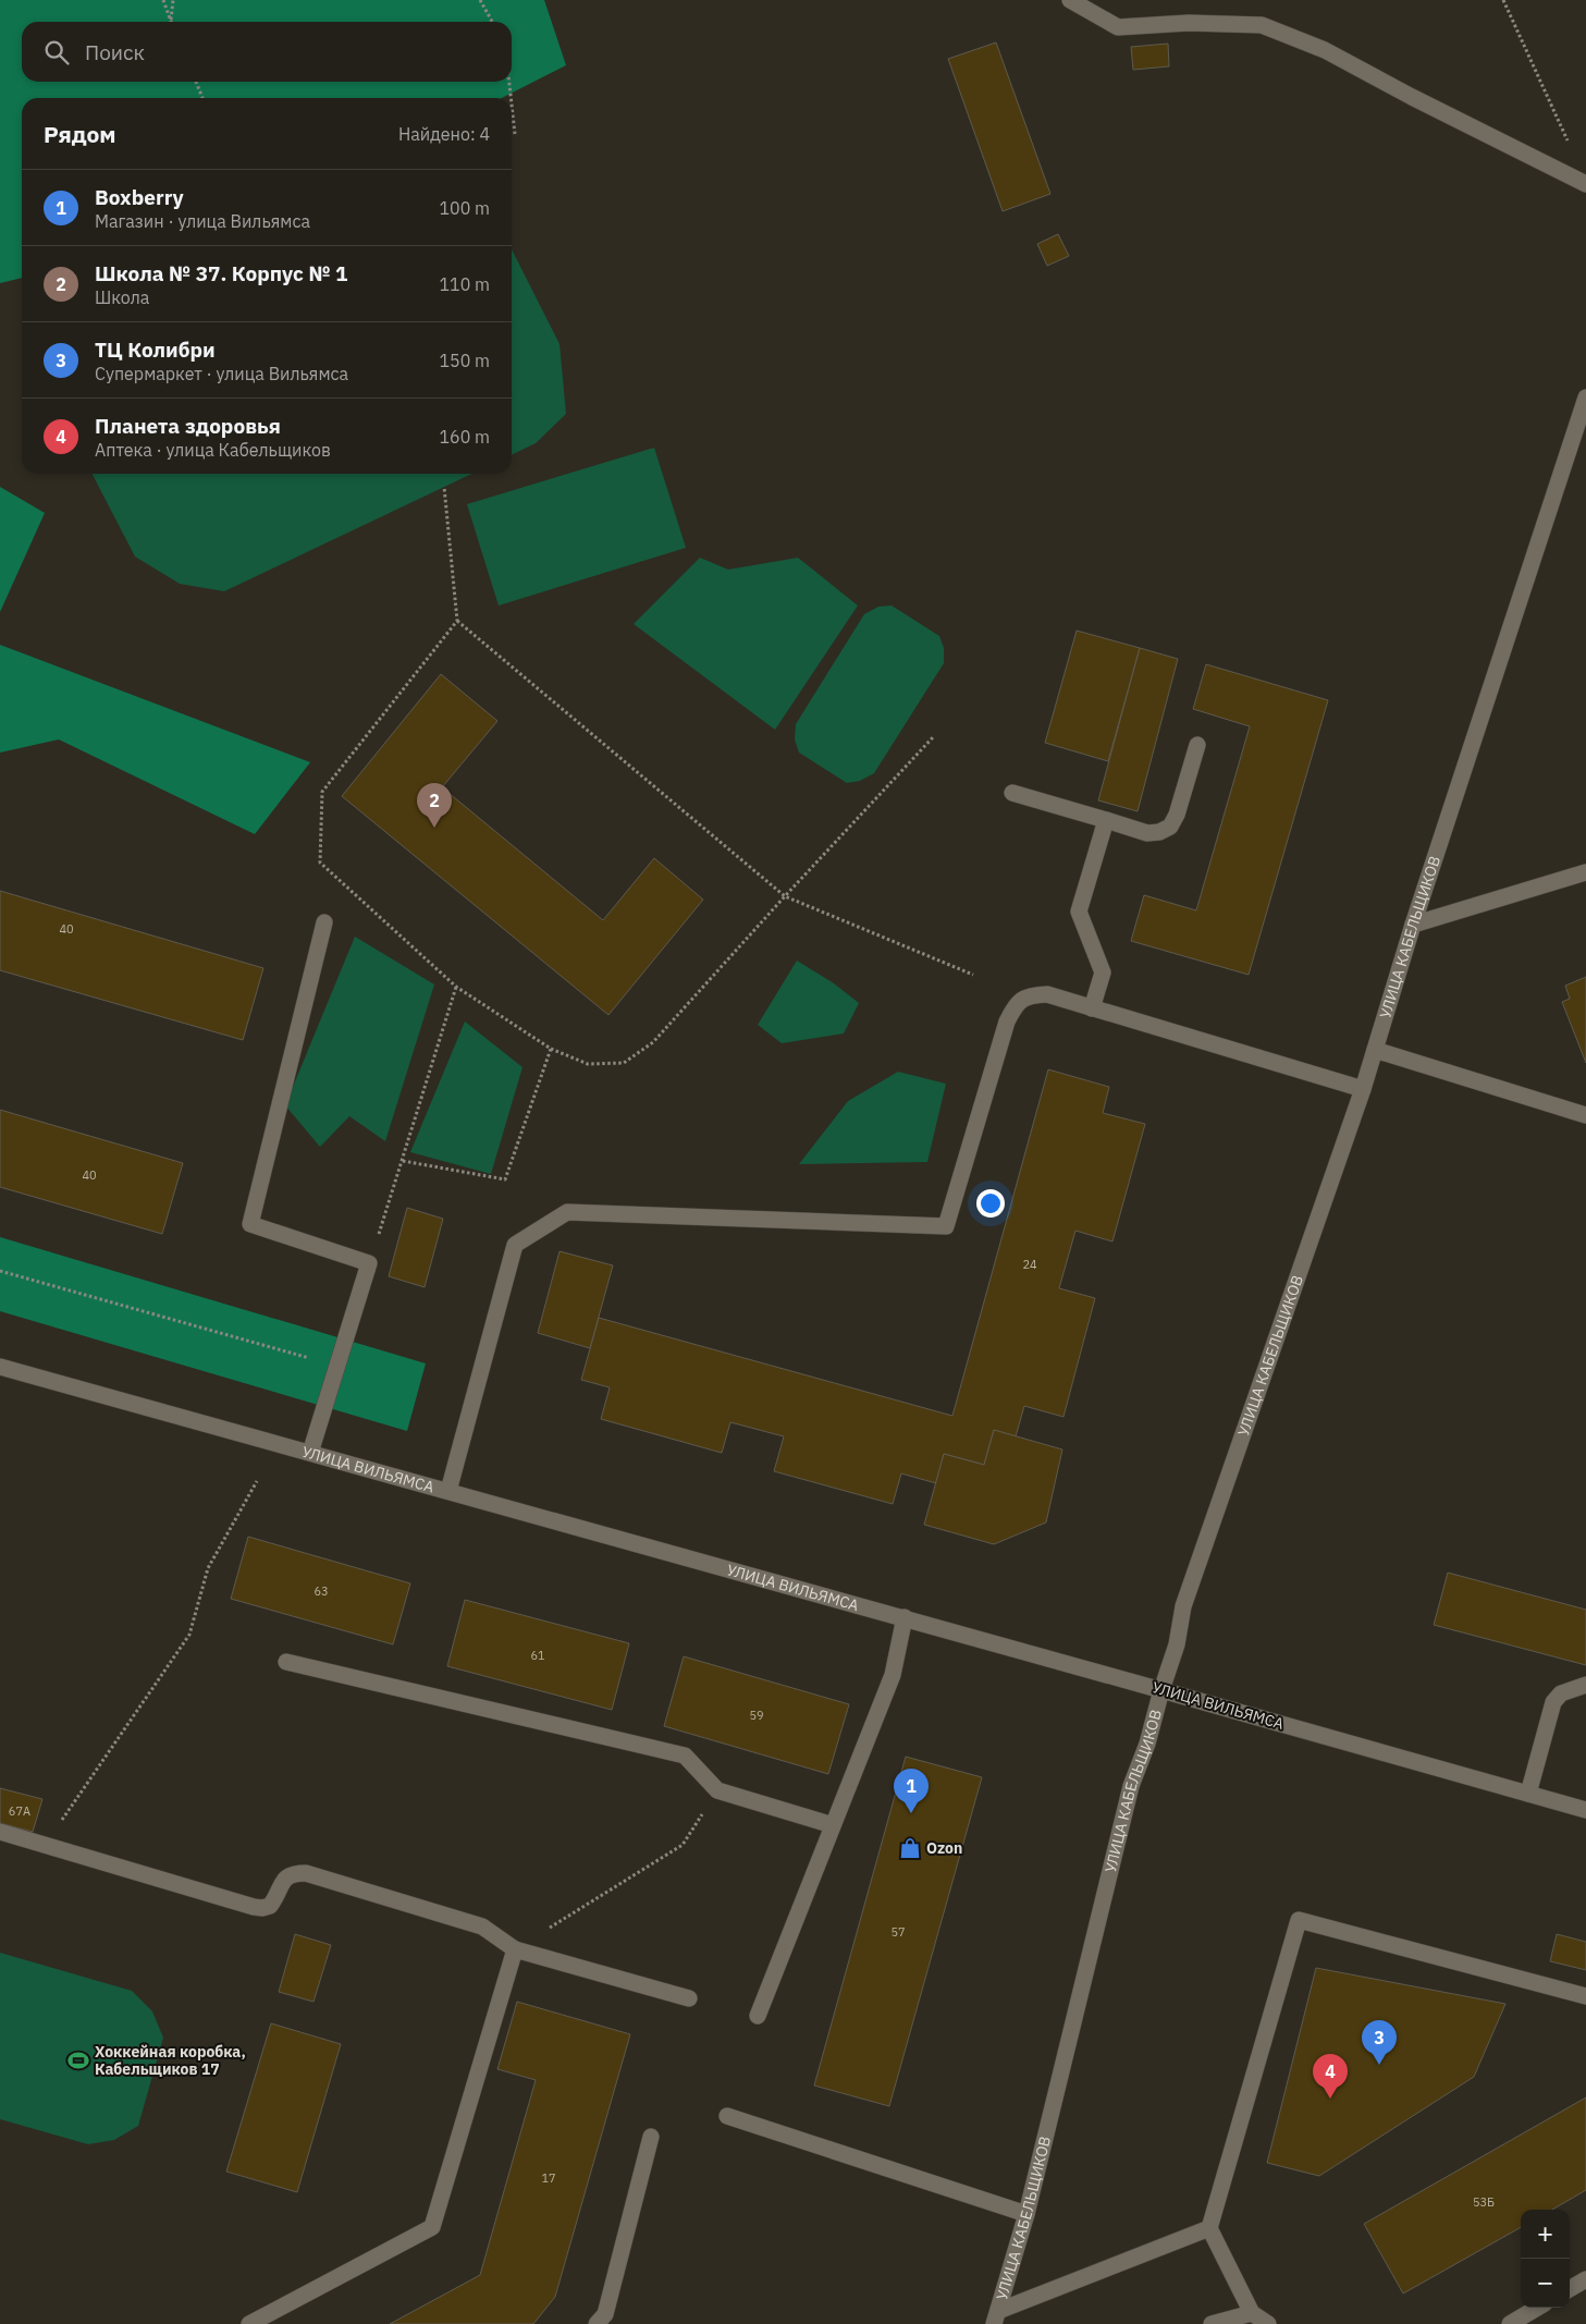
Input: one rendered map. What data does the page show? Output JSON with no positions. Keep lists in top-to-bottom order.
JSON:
{
  "streets": {
    "street": ["УЛИЦА КАБЕЛЬЩИКОВ", "УЛИЦА ВИЛЬЯМСА"]
  },
  "crossings": [
    ["УЛИЦА КАБЕЛЬЩИКОВ", "УЛИЦА ВИЛЬЯМСА"]
  ],
  "places": {
    "shop": ["Ozon"],
    "sports": ["Хоккейная коробка, Кабельщиков 17"]
  },
  "house_numbers": [
    "40",
    "40",
    "24",
    "63",
    "61",
    "59",
    "67А",
    "57",
    "17",
    "53Б"
  ],
  "page": {
    "search": "Поиск",
    "heading": ["Рядом", "Найдено: 4"],
    "list": [
      {
        "mark": "1",
        "name": "Boxberry",
        "note": "Магазин · улица Вильямса",
        "value": "100 m"
      },
      {
        "mark": "2",
        "name": "Школа № 37. Корпус № 1",
        "note": "Школа",
        "value": "110 m"
      },
      {
        "mark": "3",
        "name": "ТЦ Колибри",
        "note": "Супермаркет · улица Вильямса",
        "value": "150 m"
      },
      {
        "mark": "4",
        "name": "Планета здоровья",
        "note": "Аптека · улица Кабельщиков",
        "value": "160 m"
      }
    ],
    "pins": [
      "2",
      "1",
      "3",
      "4"
    ],
    "map_buttons": ["+", "−"]
  }
}
